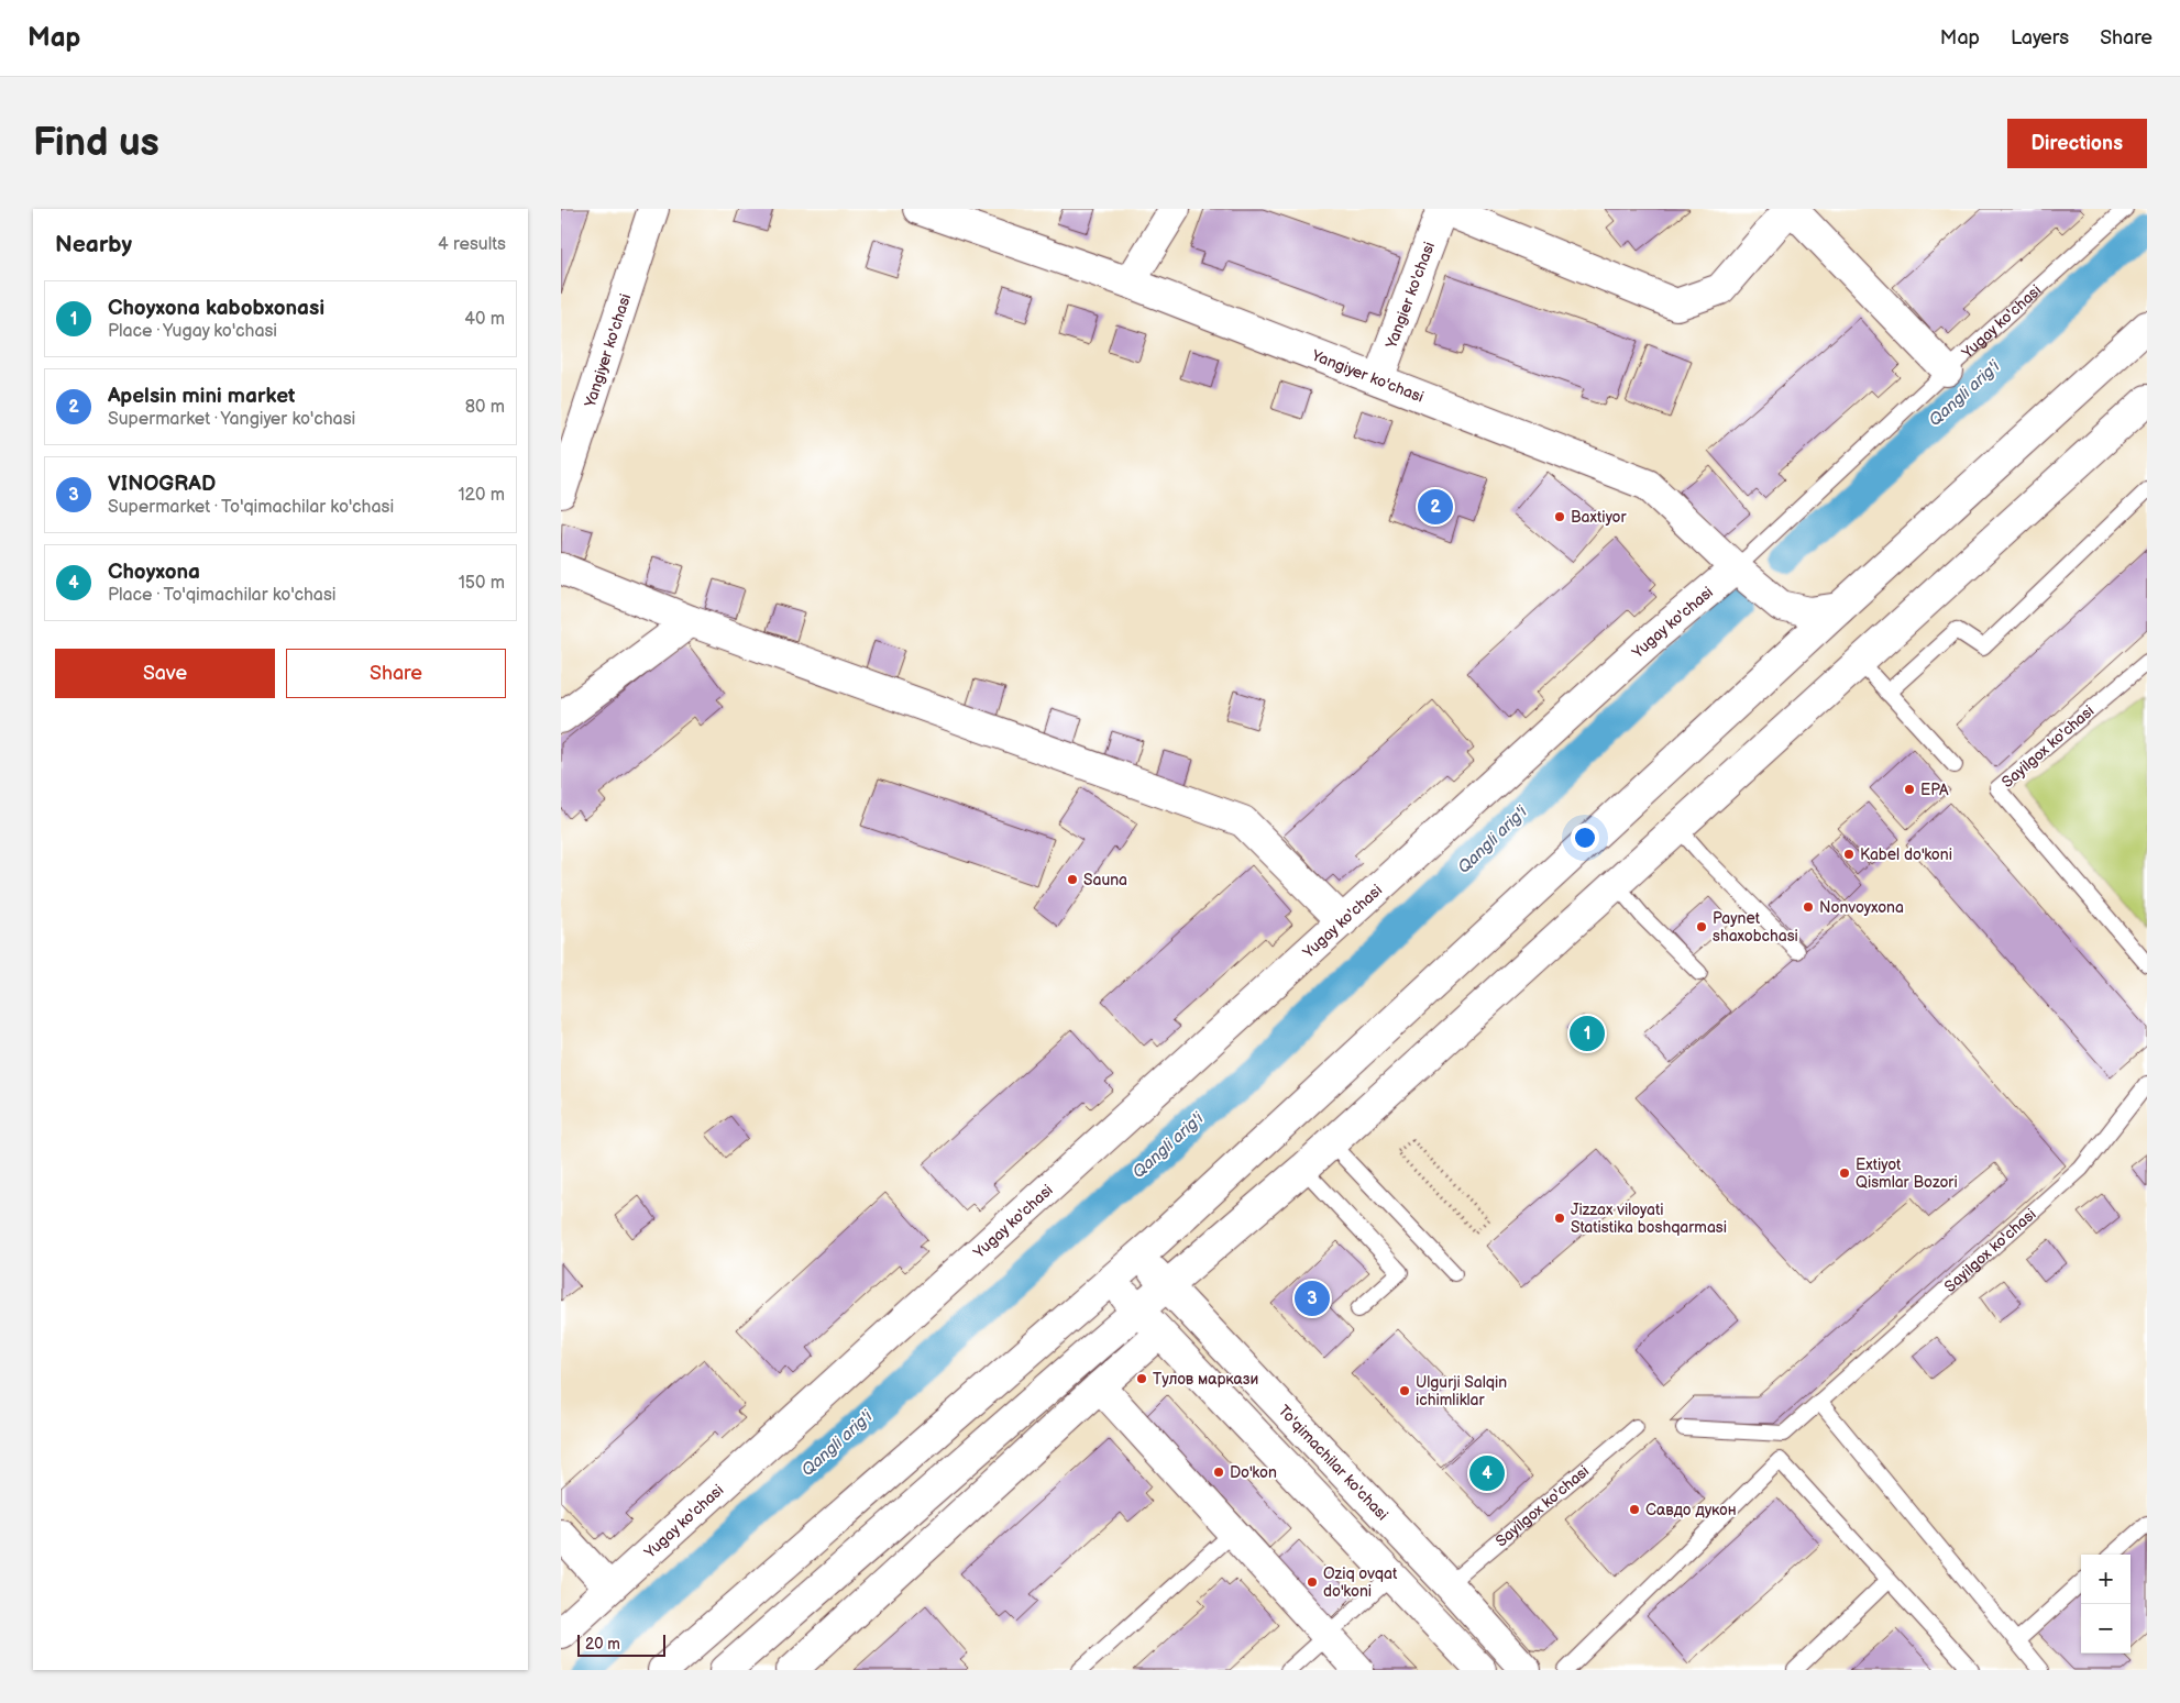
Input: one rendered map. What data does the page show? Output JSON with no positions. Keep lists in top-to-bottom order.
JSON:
{
  "streets": {
    "street": [
      "Yangier ko'chasi",
      "Yugay ko'chasi",
      "Yangiyer ko'chasi",
      "To'qimachilar ko'chasi"
    ],
    "lane": ["Sayilgox ko'chasi"]
  },
  "crossings": [
    ["Yangier ko'chasi", "Yangiyer ko'chasi"],
    ["Yugay ko'chasi", "Yangiyer ko'chasi"],
    ["Sayilgox ko'chasi", "To'qimachilar ko'chasi"]
  ],
  "water": ["Qangli arig'i"],
  "places": [
    "Baxtiyor",
    "EPA",
    "Kabel do'koni",
    "Sauna",
    "Nonvoyxona",
    "Paynet shaxobchasi",
    "Extiyot Qismlar Bozori",
    "Jizzax viloyati Statistika boshqarmasi",
    "Тулов маркази",
    "Ulgurji Salqin ichimliklar",
    "Do'kon",
    "Cавдо дукон",
    "Oziq ovqat do'koni"
  ],
  "scale_bar": "20 m",
  "page": {
    "header": "Map",
    "nav": ["Map", "Layers", "Share"],
    "buttons": [
      "Directions",
      ["Save", "Share"]
    ],
    "title": "Find us",
    "heading": ["Nearby", "4 results"],
    "list": [
      {
        "mark": "1",
        "name": "Choyxona kabobxonasi",
        "note": "Place · Yugay ko'chasi",
        "value": "40 m"
      },
      {
        "mark": "2",
        "name": "Apelsin mini market",
        "note": "Supermarket · Yangiyer ko'chasi",
        "value": "80 m"
      },
      {
        "mark": "3",
        "name": "VINOGRAD",
        "note": "Supermarket · To'qimachilar ko'chasi",
        "value": "120 m"
      },
      {
        "mark": "4",
        "name": "Choyxona",
        "note": "Place · To'qimachilar ko'chasi",
        "value": "150 m"
      }
    ],
    "pins": [
      "2",
      "1",
      "3",
      "4"
    ],
    "map_buttons": ["+", "−"],
    "scale": "20 m"
  }
}
